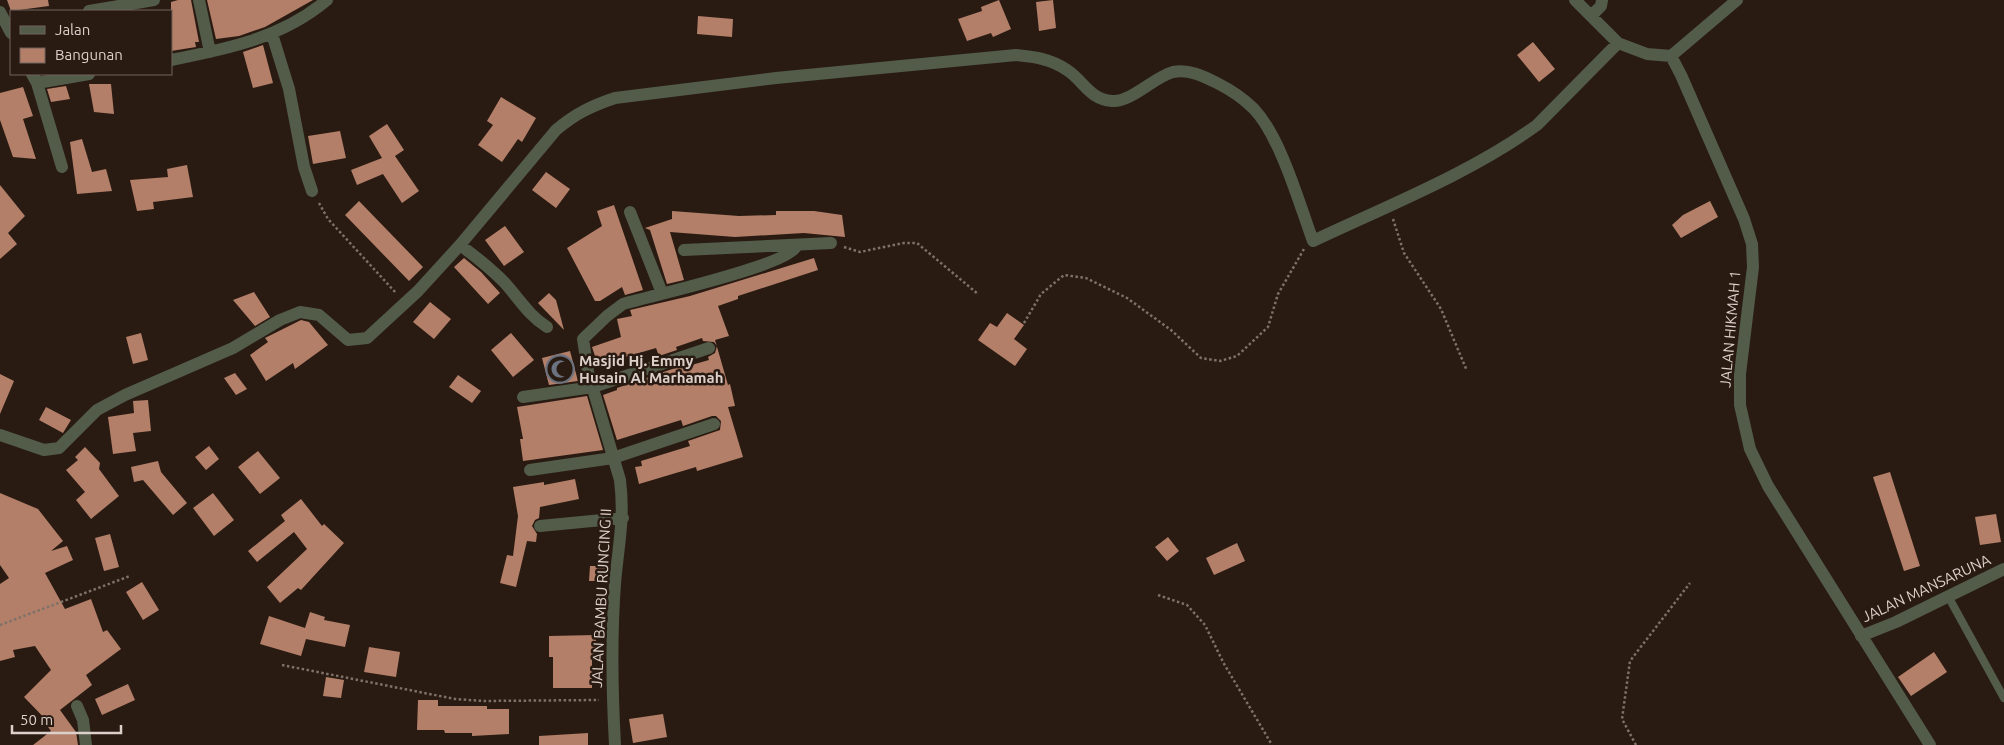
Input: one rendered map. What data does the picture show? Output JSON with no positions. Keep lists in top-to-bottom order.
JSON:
{
  "streets": {
    "street": ["JALAN HIKMAH 1", "JALAN MANSARUNA", "JALAN BAMBU RUNCING II"]
  },
  "crossings": [
    ["JALAN HIKMAH 1", "JALAN MANSARUNA"]
  ],
  "places": {
    "mosque": ["Masjid Hj. Emmy Husain Al Marhamah"]
  },
  "legend": ["Jalan", "Bangunan"],
  "scale_bar": "50 m"
}
